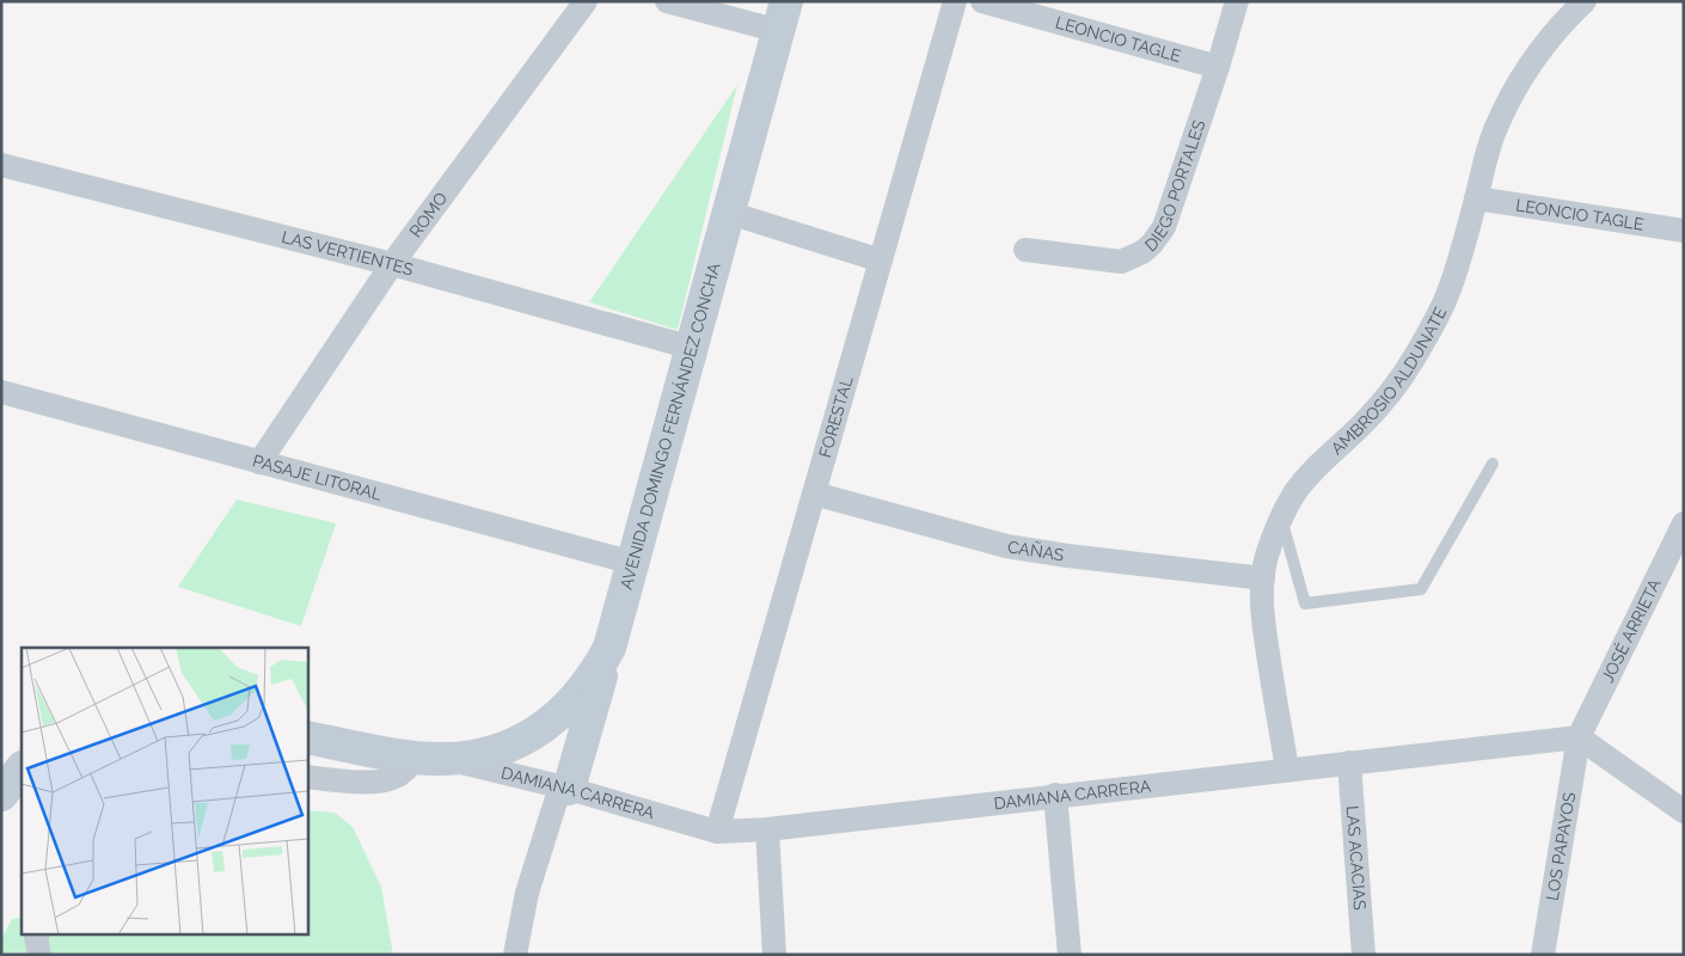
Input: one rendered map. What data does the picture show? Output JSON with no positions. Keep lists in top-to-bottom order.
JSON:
{
  "streets": {
    "main road": ["AVENIDA DOMINGO FERNÁNDEZ CONCHA"],
    "street": [
      "LEONCIO TAGLE",
      "DIEGO PORTALES",
      "ROMO",
      "LAS VERTIENTES",
      "AMBROSIO ALDUNATE",
      "FORESTAL",
      "PASAJE LITORAL",
      "CAÑAS",
      "JOSÉ ARRIETA",
      "DAMIANA CARRERA",
      "LOS PAPAYOS",
      "LAS ACACIAS"
    ]
  },
  "crossings": [
    ["LEONCIO TAGLE", "DIEGO PORTALES"],
    ["LEONCIO TAGLE", "AMBROSIO ALDUNATE"],
    ["ROMO", "LAS VERTIENTES"],
    ["ROMO", "PASAJE LITORAL"],
    ["LAS VERTIENTES", "AVENIDA DOMINGO FERNÁNDEZ CONCHA"],
    ["AMBROSIO ALDUNATE", "CAÑAS"],
    ["AMBROSIO ALDUNATE", "DAMIANA CARRERA"],
    ["FORESTAL", "CAÑAS"],
    ["FORESTAL", "DAMIANA CARRERA"],
    ["AVENIDA DOMINGO FERNÁNDEZ CONCHA", "PASAJE LITORAL"],
    ["AVENIDA DOMINGO FERNÁNDEZ CONCHA", "DAMIANA CARRERA"],
    ["JOSÉ ARRIETA", "DAMIANA CARRERA"],
    ["JOSÉ ARRIETA", "LOS PAPAYOS"],
    ["DAMIANA CARRERA", "LOS PAPAYOS"],
    ["DAMIANA CARRERA", "LAS ACACIAS"]
  ]
}
